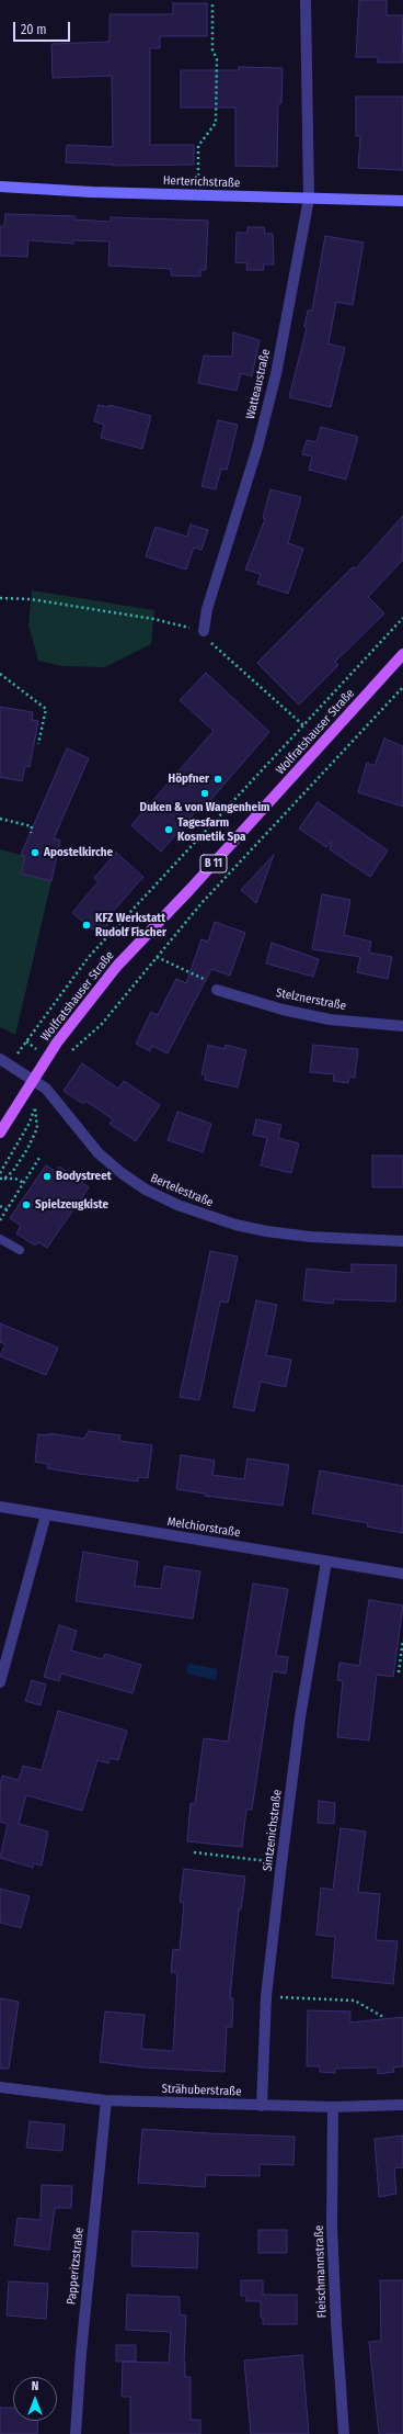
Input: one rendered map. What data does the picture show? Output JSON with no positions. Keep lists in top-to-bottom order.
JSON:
{
  "streets": {
    "main road": ["Herterichstraße", "Wolfratshauser Straße", "B 11"],
    "street": [
      "Watteaustraße",
      "Stelznerstraße",
      "Bertelestraße",
      "Melchiorstraße",
      "Sintzenichstraße",
      "Strähuberstraße",
      "Papperitzstraße",
      "Fleischmannstraße"
    ]
  },
  "crossings": [
    ["Herterichstraße", "Watteaustraße"],
    ["Wolfratshauser Straße", "Bertelestraße"],
    ["Melchiorstraße", "Sintzenichstraße"],
    ["Sintzenichstraße", "Strähuberstraße"],
    ["Strähuberstraße", "Papperitzstraße"],
    ["Strähuberstraße", "Fleischmannstraße"]
  ],
  "places": [
    "Höpfner",
    "Duken & von Wangenheim",
    "Tagesfarm Kosmetik Spa",
    "Apostelkirche",
    "KFZ Werkstatt Rudolf Fischer",
    "Bodystreet",
    "Spielzeugkiste"
  ],
  "scale_bar": "20 m",
  "north": "top"
}
